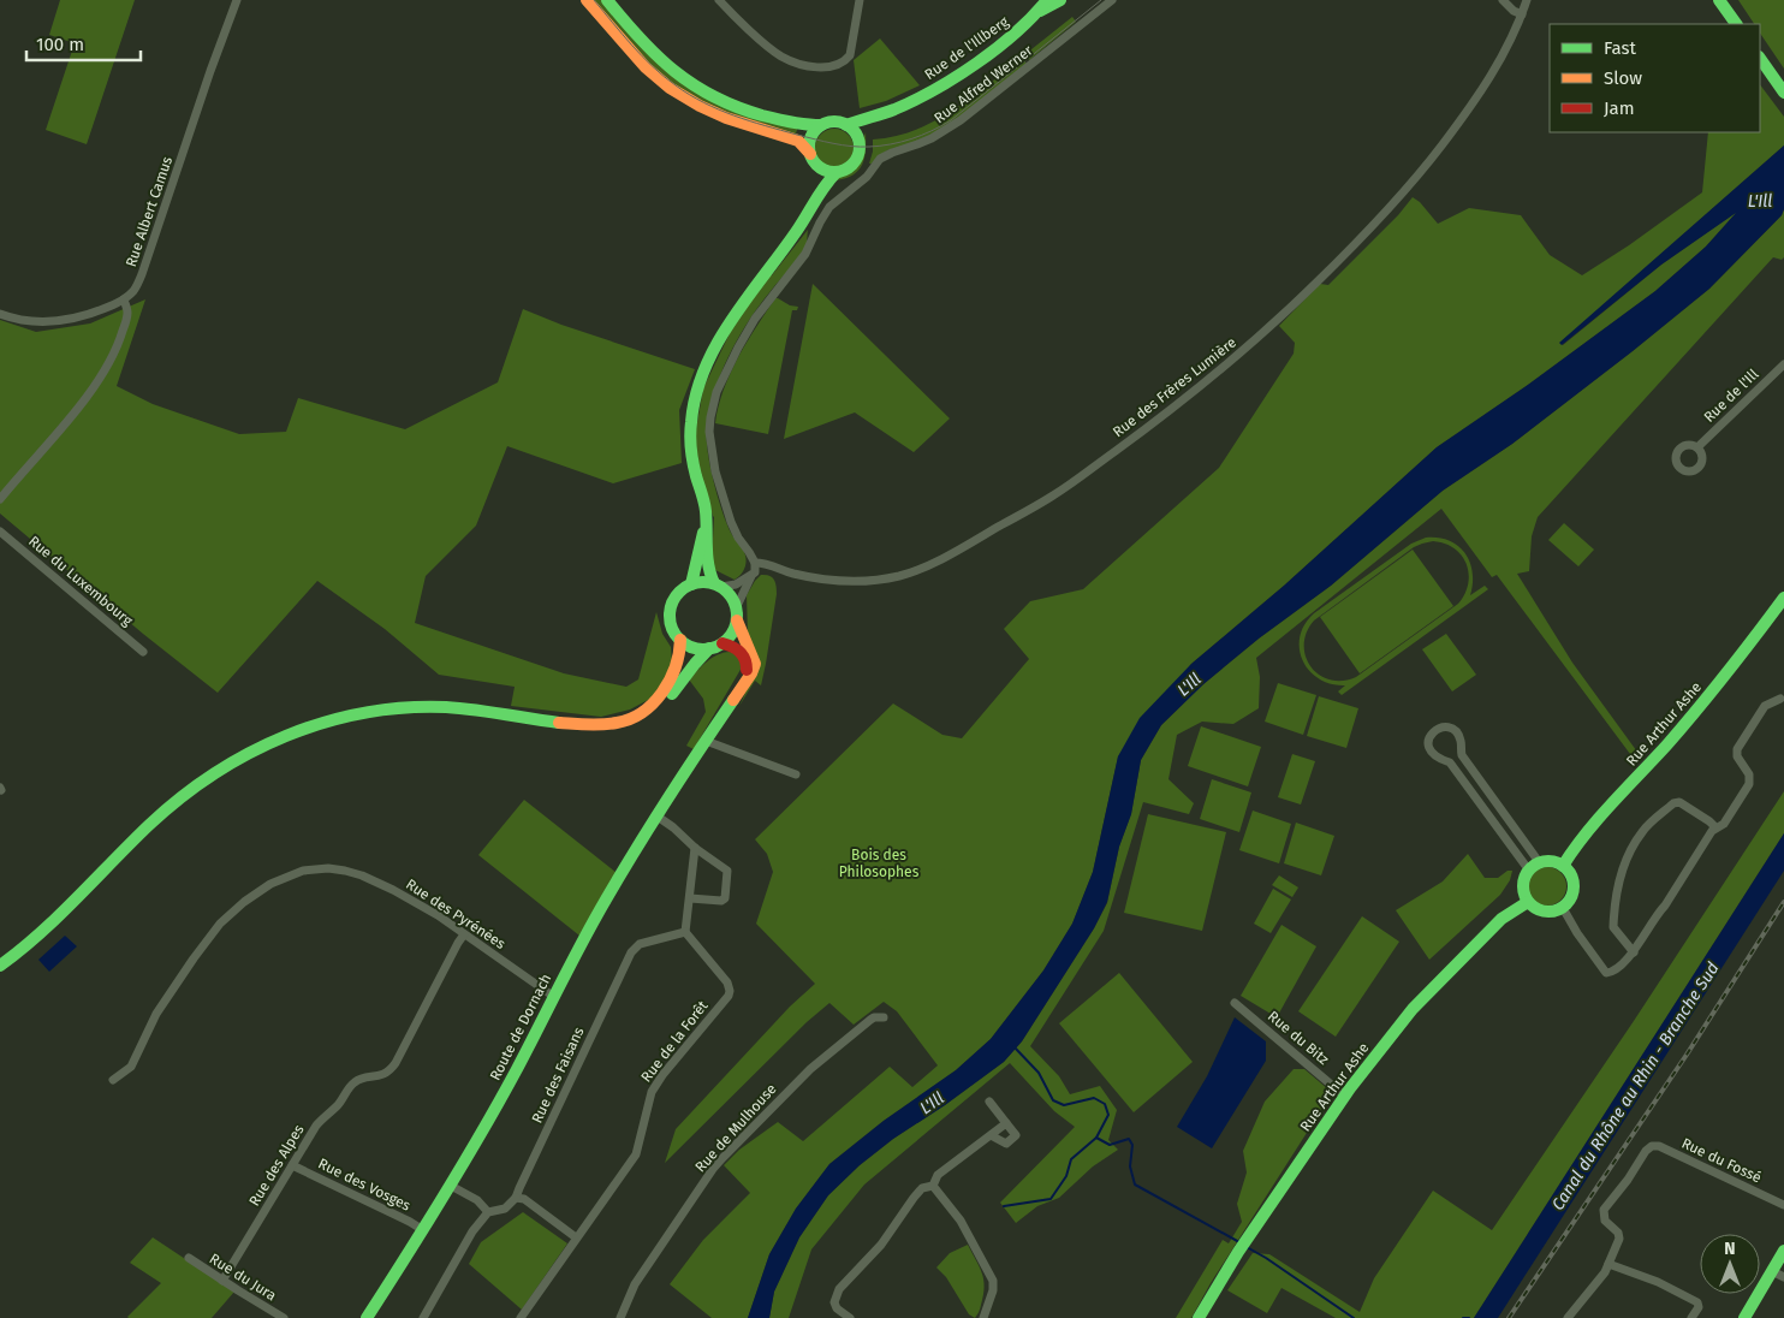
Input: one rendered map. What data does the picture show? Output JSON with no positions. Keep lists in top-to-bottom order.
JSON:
{
  "streets": {
    "main road": ["Rue de l'Illberg", "Rue Arthur Ashe", "Route de Dornach"],
    "street": [
      "Rue Alfred Werner",
      "Rue Albert Camus",
      "Rue des Frères Lumière",
      "Rue de l'Ill",
      "Rue du Luxembourg",
      "Rue des Pyrénées",
      "Rue du Bitz",
      "Rue de la Forêt",
      "Rue des Faisans",
      "Rue de Mulhouse",
      "Rue du Fossé",
      "Rue des Alpes",
      "Rue des Vosges",
      "Rue du Jura"
    ]
  },
  "crossings": [
    ["Rue Alfred Werner", "Rue des Frères Lumière"],
    ["Rue Arthur Ashe", "Rue du Bitz"],
    ["Rue des Pyrénées", "Route de Dornach"],
    ["Rue des Pyrénées", "Rue des Alpes"],
    ["Route de Dornach", "Rue des Vosges"],
    ["Rue de la Forêt", "Rue des Faisans"],
    ["Rue des Alpes", "Rue des Vosges"],
    ["Rue des Alpes", "Rue du Jura"]
  ],
  "water": ["L'Ill", "Canal du Rhône au Rhin - Branche Sud"],
  "parks": ["Bois des Philosophes"],
  "legend": ["Fast", "Slow", "Jam"],
  "scale_bar": "100 m",
  "north": "top"
}
